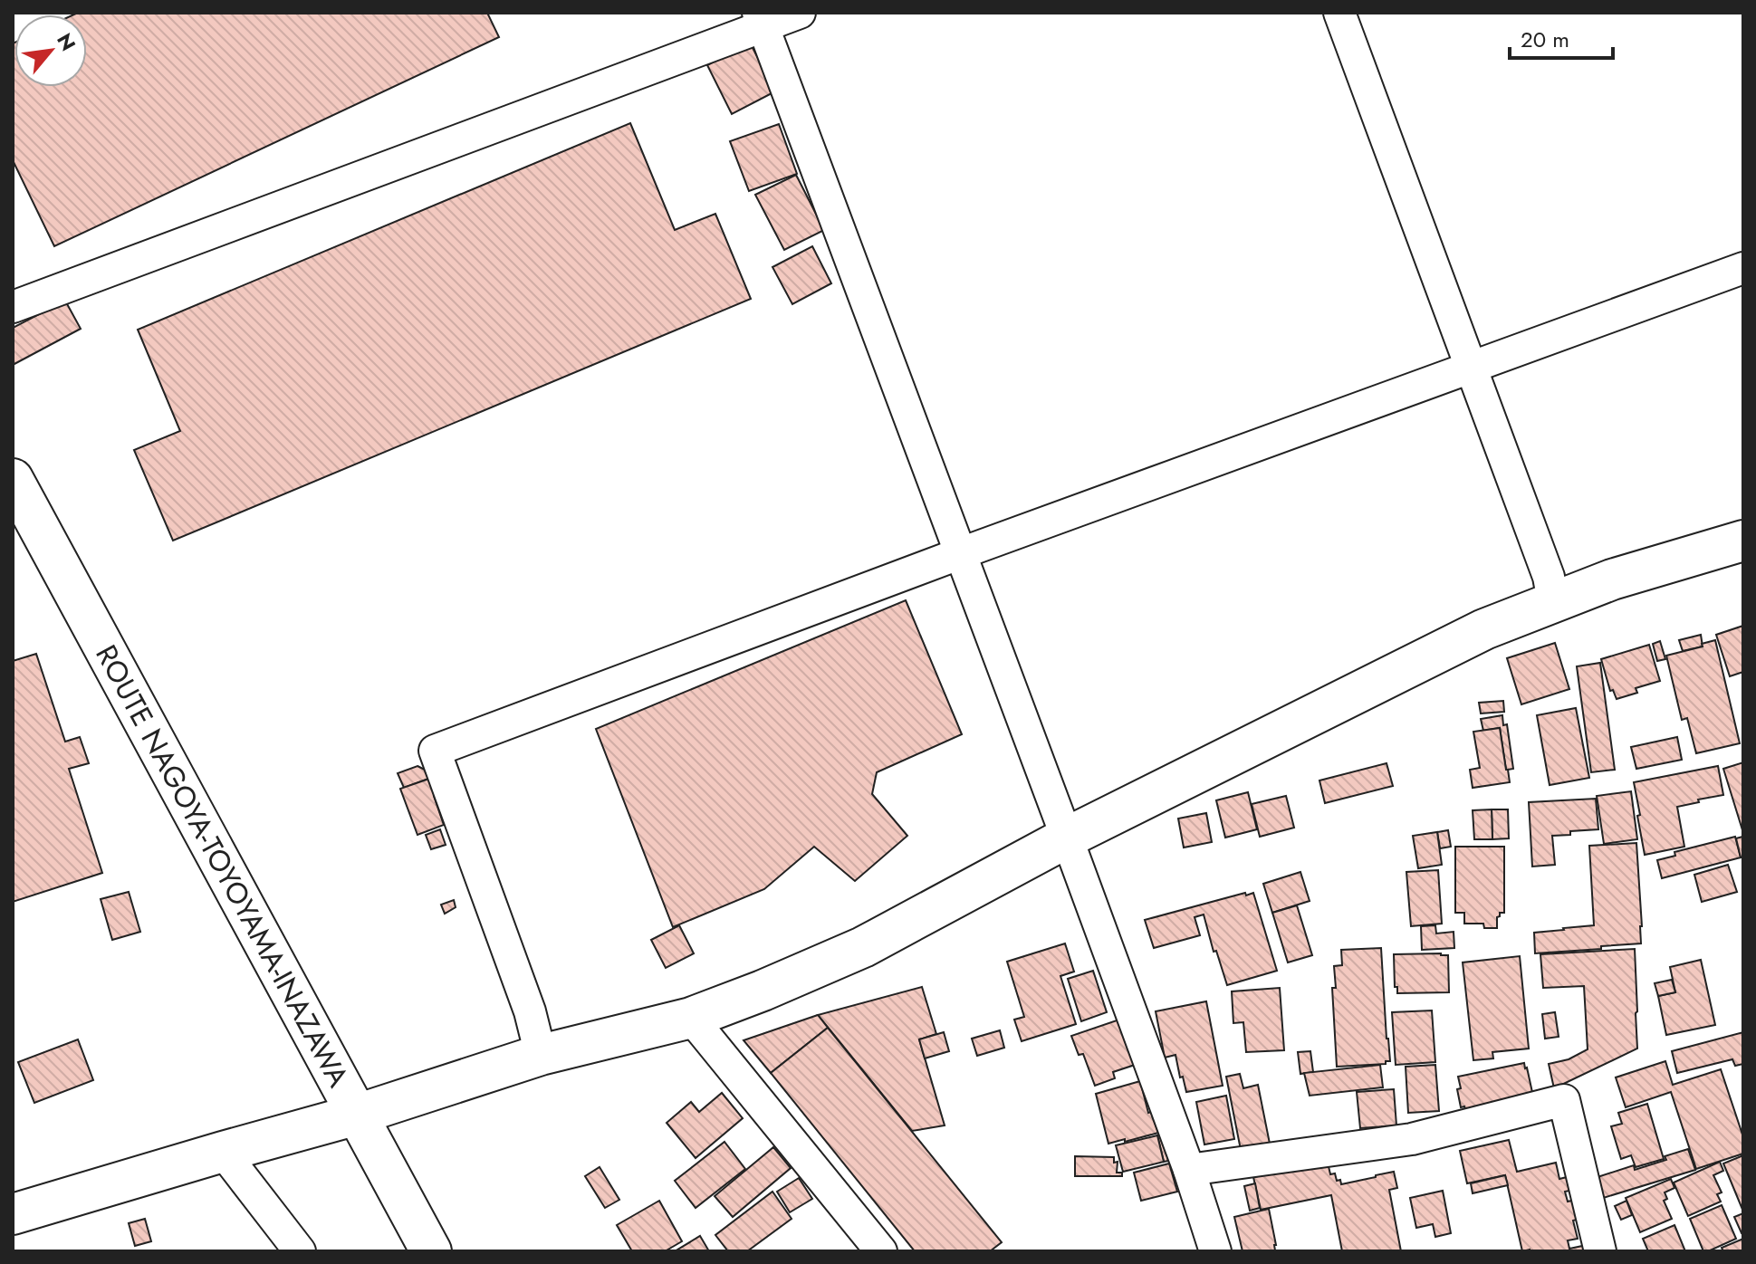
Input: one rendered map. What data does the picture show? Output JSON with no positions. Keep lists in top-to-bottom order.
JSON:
{
  "streets": {
    "street": ["ROUTE NAGOYA-TOYOYAMA-INAZAWA"]
  },
  "scale_bar": "20 m",
  "north": "top right"
}
